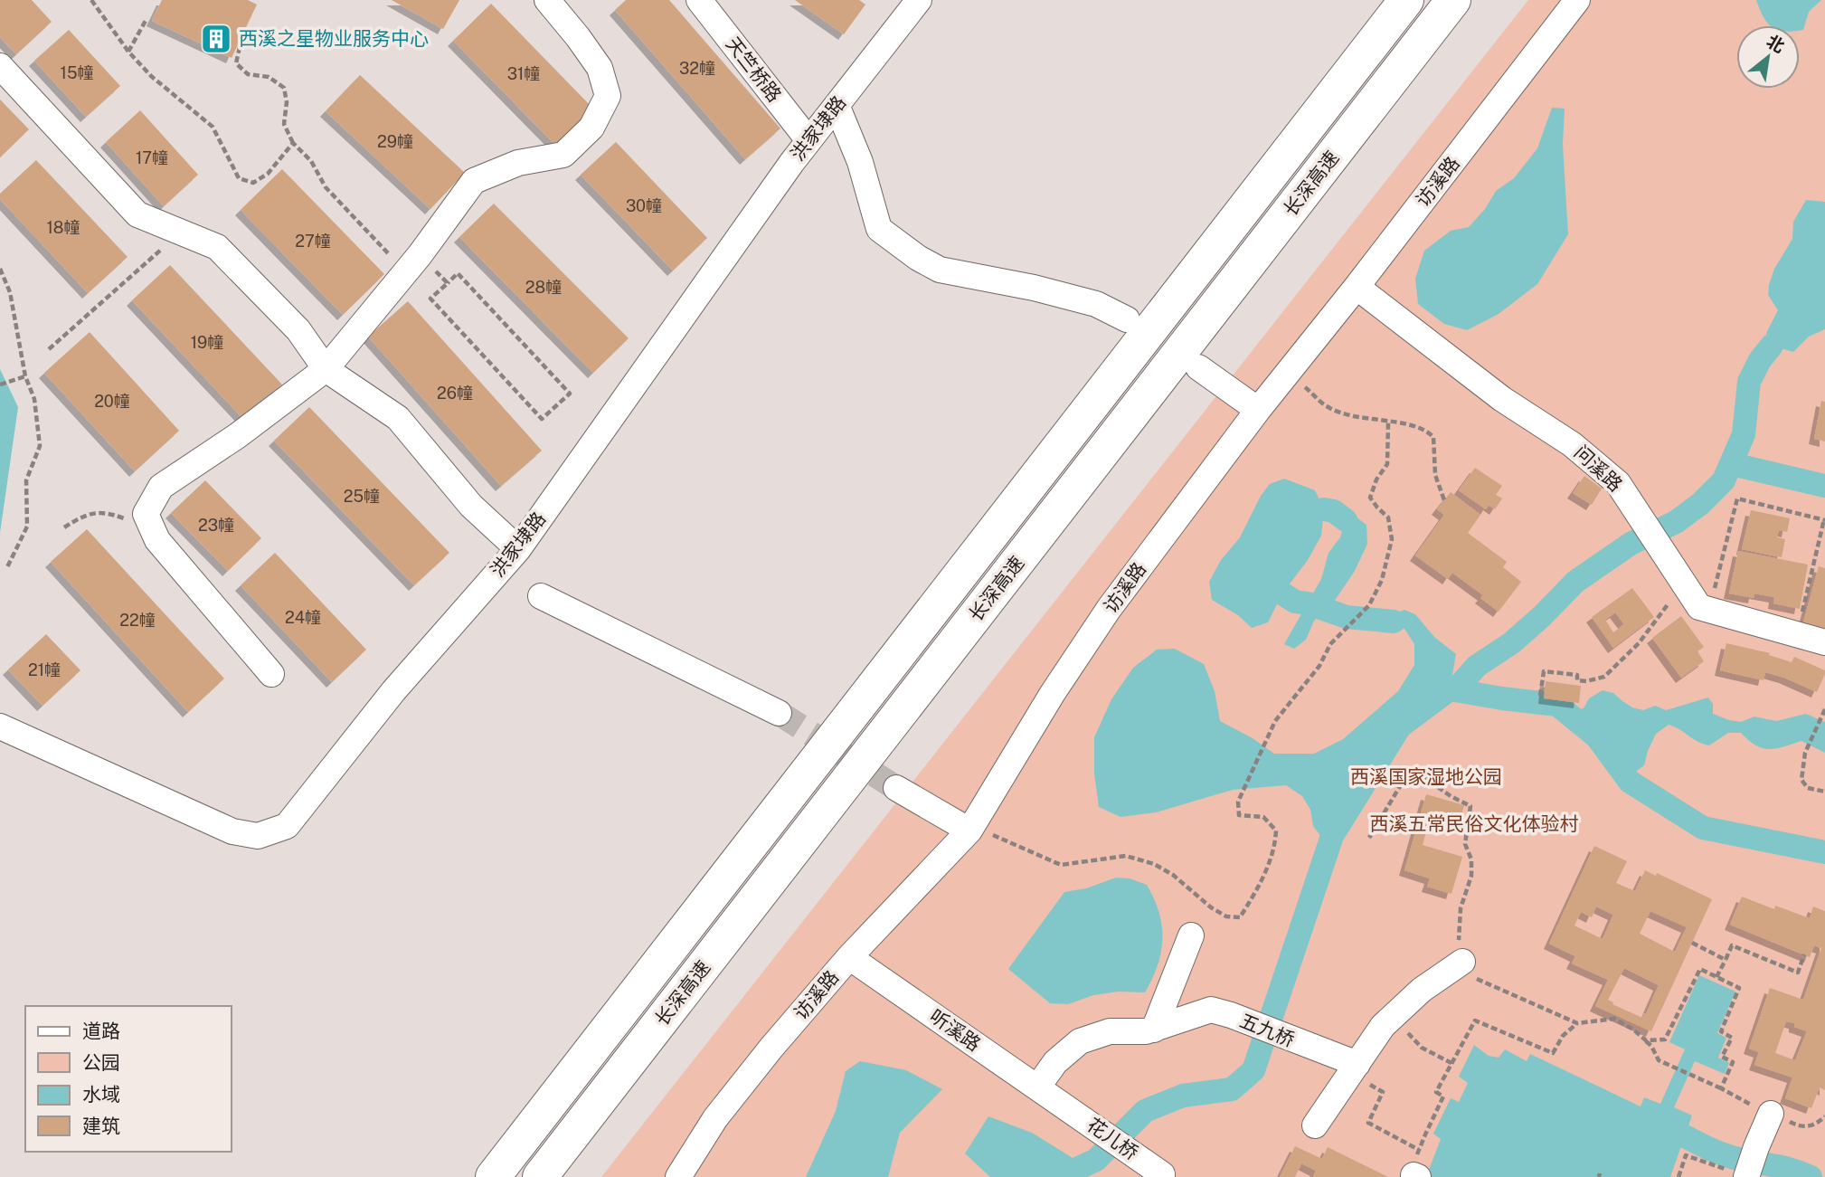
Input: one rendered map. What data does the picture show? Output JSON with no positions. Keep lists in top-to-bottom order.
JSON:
{
  "streets": {
    "highway": ["长深高速"],
    "street": [
      "天竺桥路",
      "洪家埭路",
      "访溪路",
      "问溪路",
      "听溪路",
      "五九桥",
      "花儿桥"
    ]
  },
  "crossings": [
    ["天竺桥路", "洪家埭路"],
    ["访溪路", "问溪路"],
    ["访溪路", "听溪路"],
    ["听溪路", "五九桥"],
    ["听溪路", "花儿桥"]
  ],
  "parks": ["西溪国家湿地公园", "西溪五常民俗文化体验村"],
  "places": {
    "building": ["西溪之星物业服务中心"]
  },
  "house_numbers": [
    "32幢",
    "15幢",
    "31幢",
    "29幢",
    "17幢",
    "30幢",
    "18幢",
    "27幢",
    "28幢",
    "19幢",
    "26幢",
    "20幢",
    "25幢",
    "23幢",
    "24幢",
    "22幢",
    "21幢"
  ],
  "legend": [
    "道路",
    "公园",
    "水域",
    "建筑"
  ],
  "north": "top right"
}
